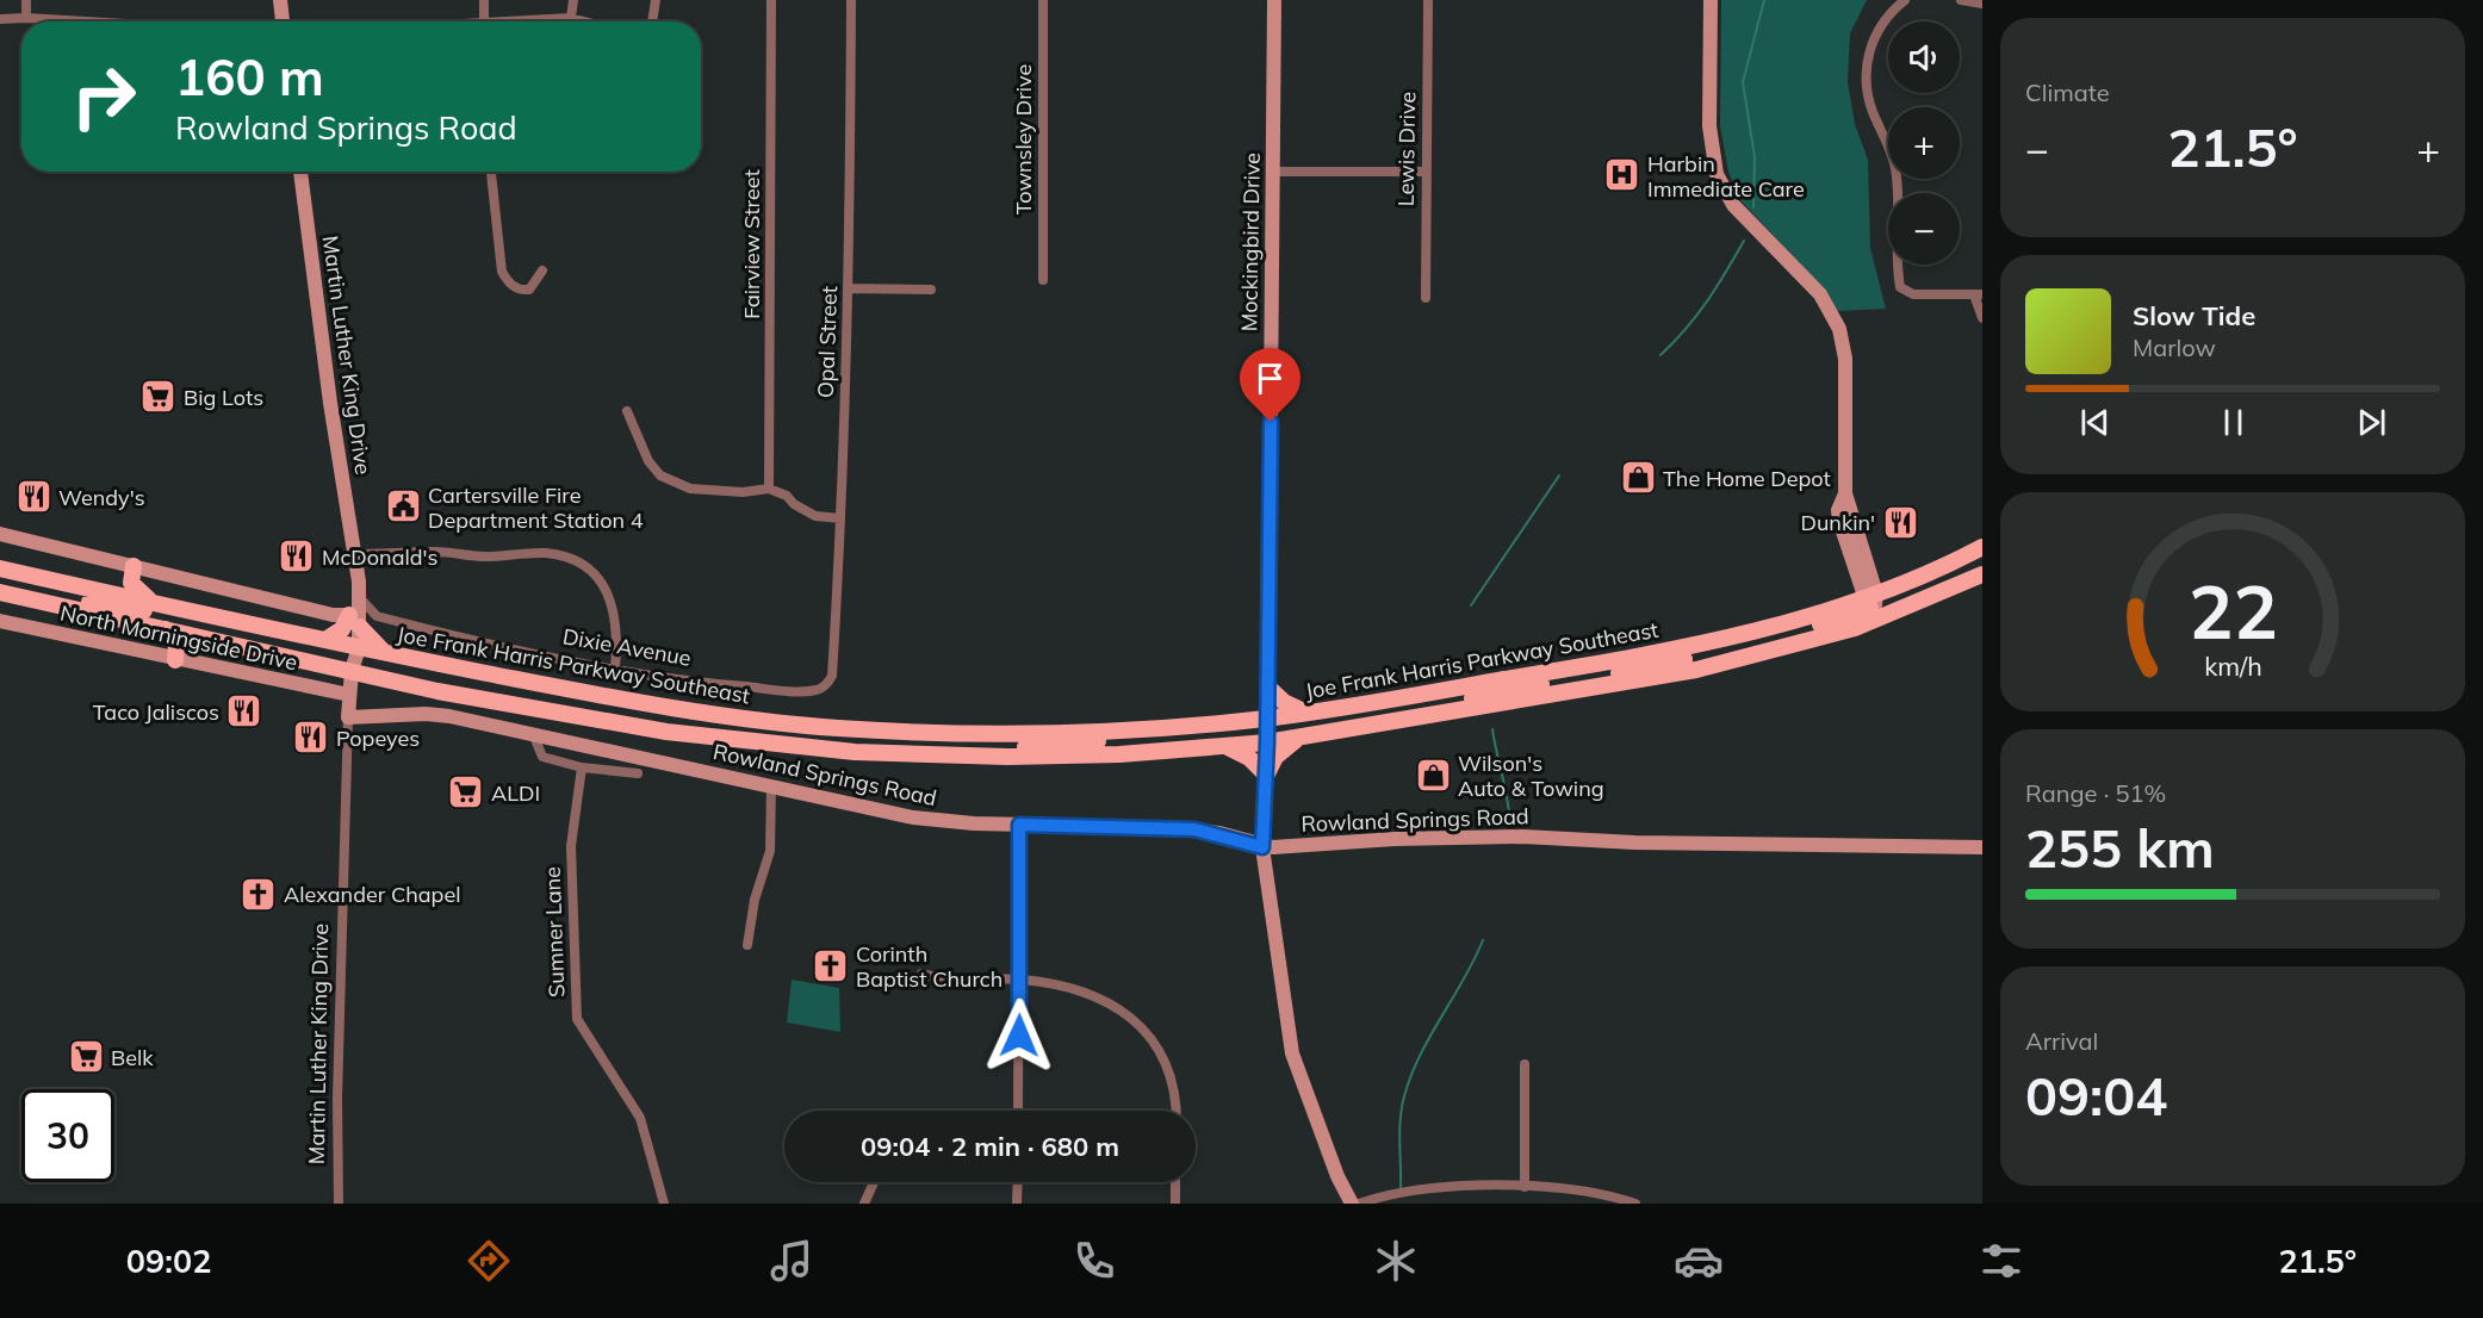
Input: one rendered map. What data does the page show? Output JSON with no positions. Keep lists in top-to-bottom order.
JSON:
{
  "streets": {
    "main road": ["Joe Frank Harris Parkway Southeast"],
    "street": [
      "Townsley Drive",
      "Lewis Drive",
      "Mockingbird Drive",
      "Fairview Street",
      "Opal Street",
      "Martin Luther King Drive",
      "North Morningside Drive",
      "Dixie Avenue",
      "Rowland Springs Road",
      "Sumner Lane"
    ]
  },
  "crossings": [
    ["Mockingbird Drive", "Joe Frank Harris Parkway Southeast"],
    ["Mockingbird Drive", "Rowland Springs Road"],
    ["Opal Street", "Dixie Avenue"],
    ["Martin Luther King Drive", "North Morningside Drive"],
    ["Martin Luther King Drive", "Joe Frank Harris Parkway Southeast"],
    ["Martin Luther King Drive", "Rowland Springs Road"]
  ],
  "places": {
    "hospital": ["Harbin Immediate Care"],
    "supermarket": ["Big Lots", "ALDI", "Belk"],
    "shop": ["The Home Depot", "Wilson's Auto & Towing"],
    "restaurant": [
      "Wendy's",
      "Dunkin'",
      "McDonald's",
      "Taco Jaliscos",
      "Popeyes"
    ],
    "public building": ["Cartersville Fire Department Station 4"],
    "church": ["Alexander Chapel", "Corinth Baptist Church"]
  },
  "page": {
    "tile": [
      "Climate",
      ["Range · 51%", "255 km"],
      ["Arrival", "09:04"]
    ],
    "map_buttons": ["+", "−"],
    "turn": ["160 m", "Rowland Springs Road"],
    "heat": ["−", "21.5°", "+"],
    "song": ["Slow Tide", "Marlow"],
    "limit": "30",
    "trip": "09:04 · 2 min · 680 m",
    "tabs": ["09:02", "21.5°"],
    "gauge": ["22", "km/h"]
  }
}
